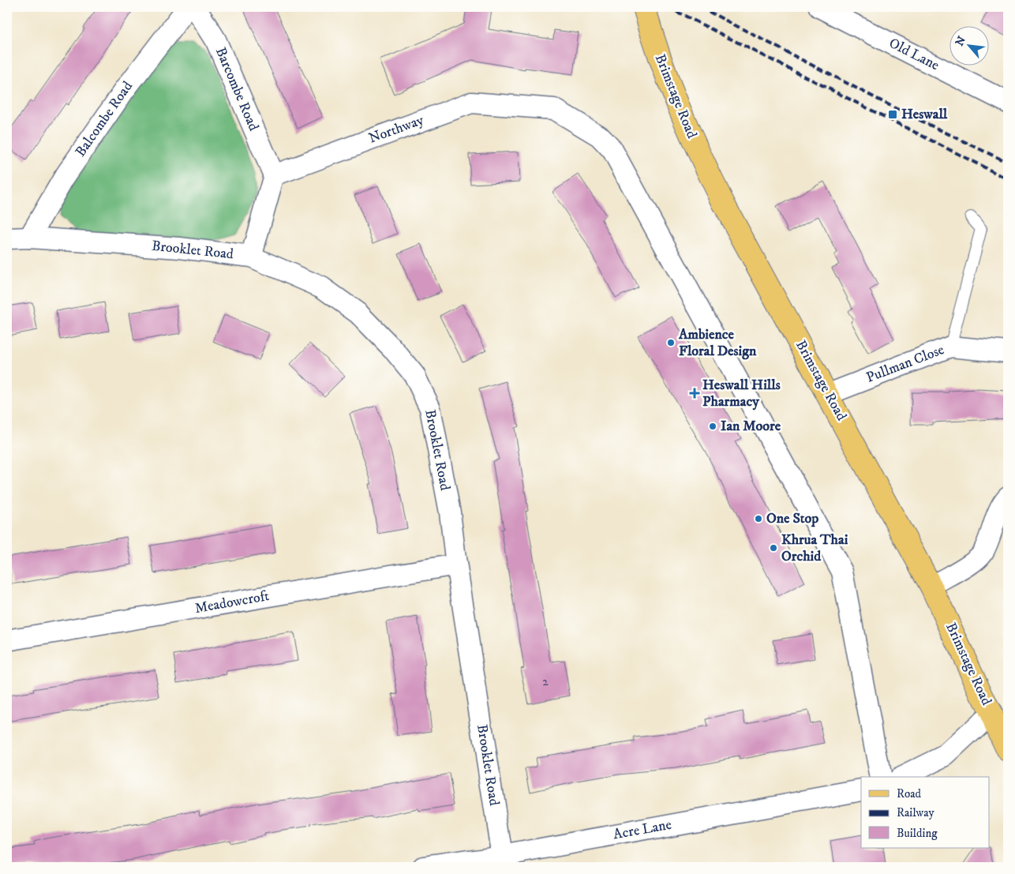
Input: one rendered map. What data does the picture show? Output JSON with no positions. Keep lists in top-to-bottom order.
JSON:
{
  "streets": {
    "main road": ["Brimstage Road"],
    "street": [
      "Old Lane",
      "Barcombe Road",
      "Balcombe Road",
      "Northway",
      "Brooklet Road",
      "Pullman Close",
      "Meadowcroft",
      "Acre Lane"
    ]
  },
  "crossings": [
    ["Barcombe Road", "Northway"],
    ["Brimstage Road", "Pullman Close"],
    ["Balcombe Road", "Brooklet Road"],
    ["Brooklet Road", "Meadowcroft"],
    ["Brooklet Road", "Acre Lane"]
  ],
  "places": {
    "transit": ["Heswall"],
    "other": [
      "Ambience Floral Design",
      "Ian Moore",
      "One Stop",
      "Khrua Thai Orchid"
    ],
    "health": ["Heswall Hills Pharmacy"]
  },
  "house_numbers": ["2"],
  "legend": ["Road", "Railway", "Building"],
  "north": "top left"
}
